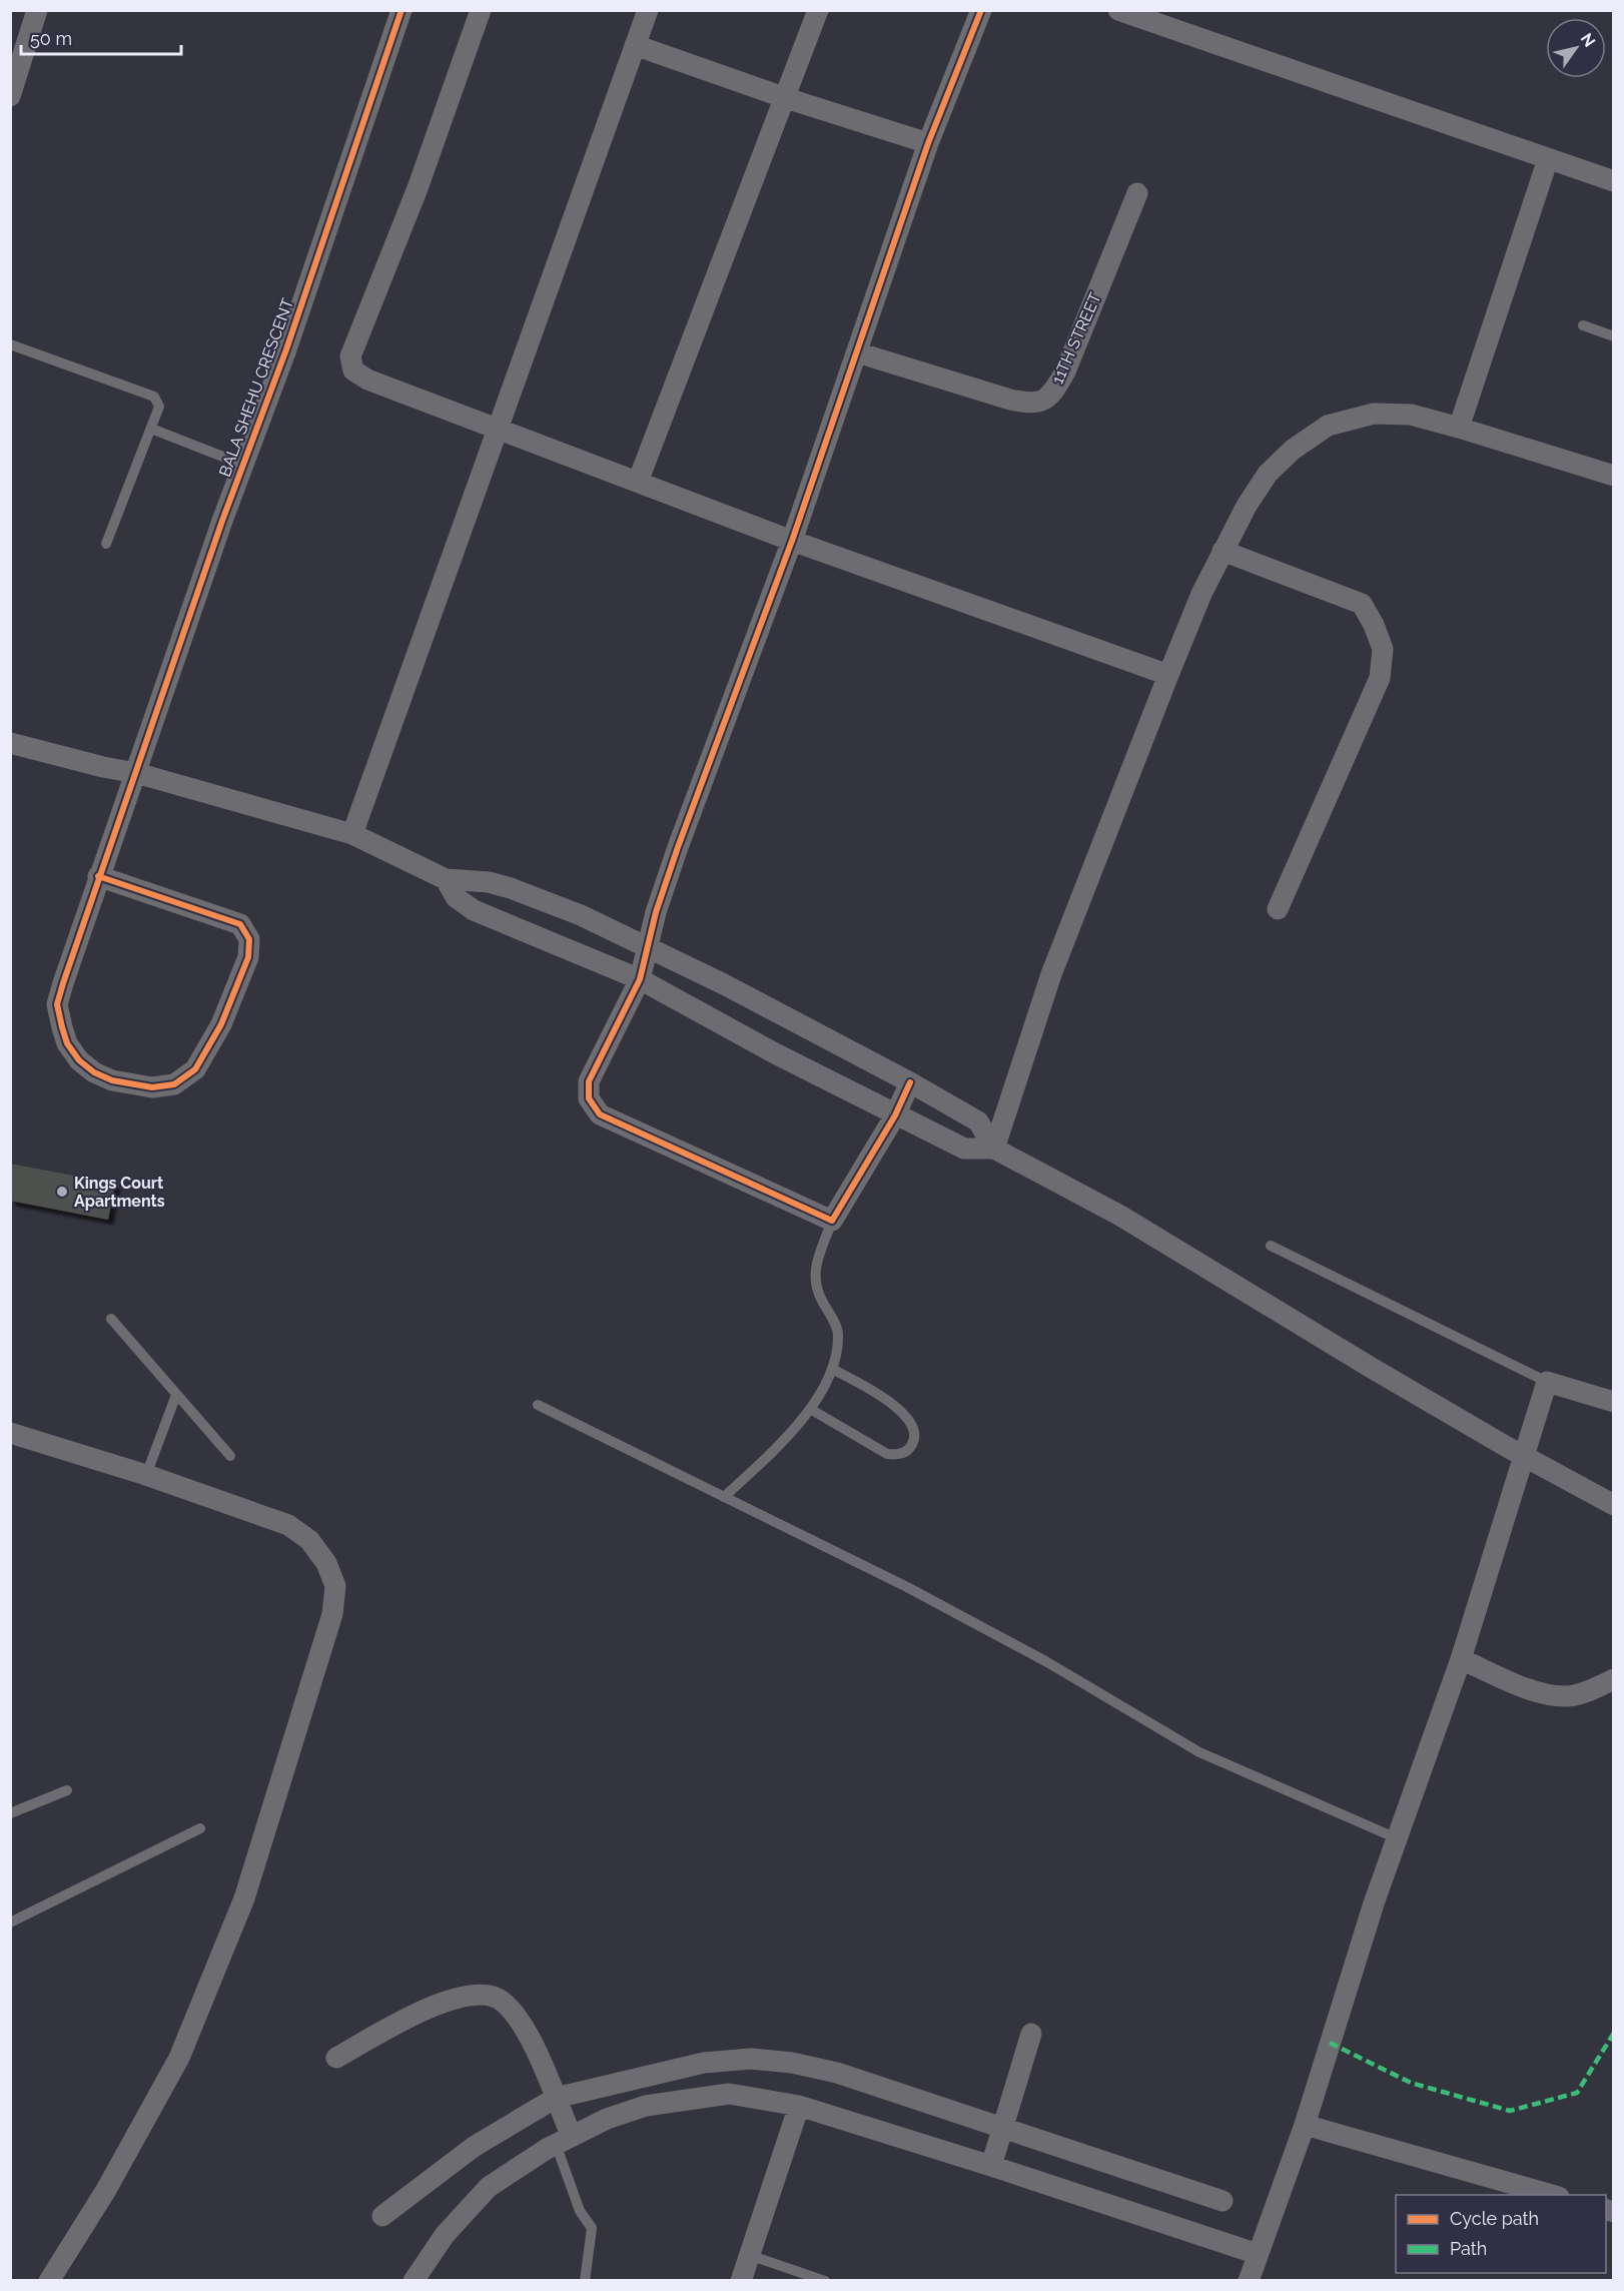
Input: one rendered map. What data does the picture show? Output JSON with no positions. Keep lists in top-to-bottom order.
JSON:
{
  "streets": {
    "street": ["11TH STREET", "BALA SHEHU CRESCENT"]
  },
  "places": ["Kings Court Apartments"],
  "legend": ["Cycle path", "Path"],
  "scale_bar": "50 m",
  "north": "top right"
}
